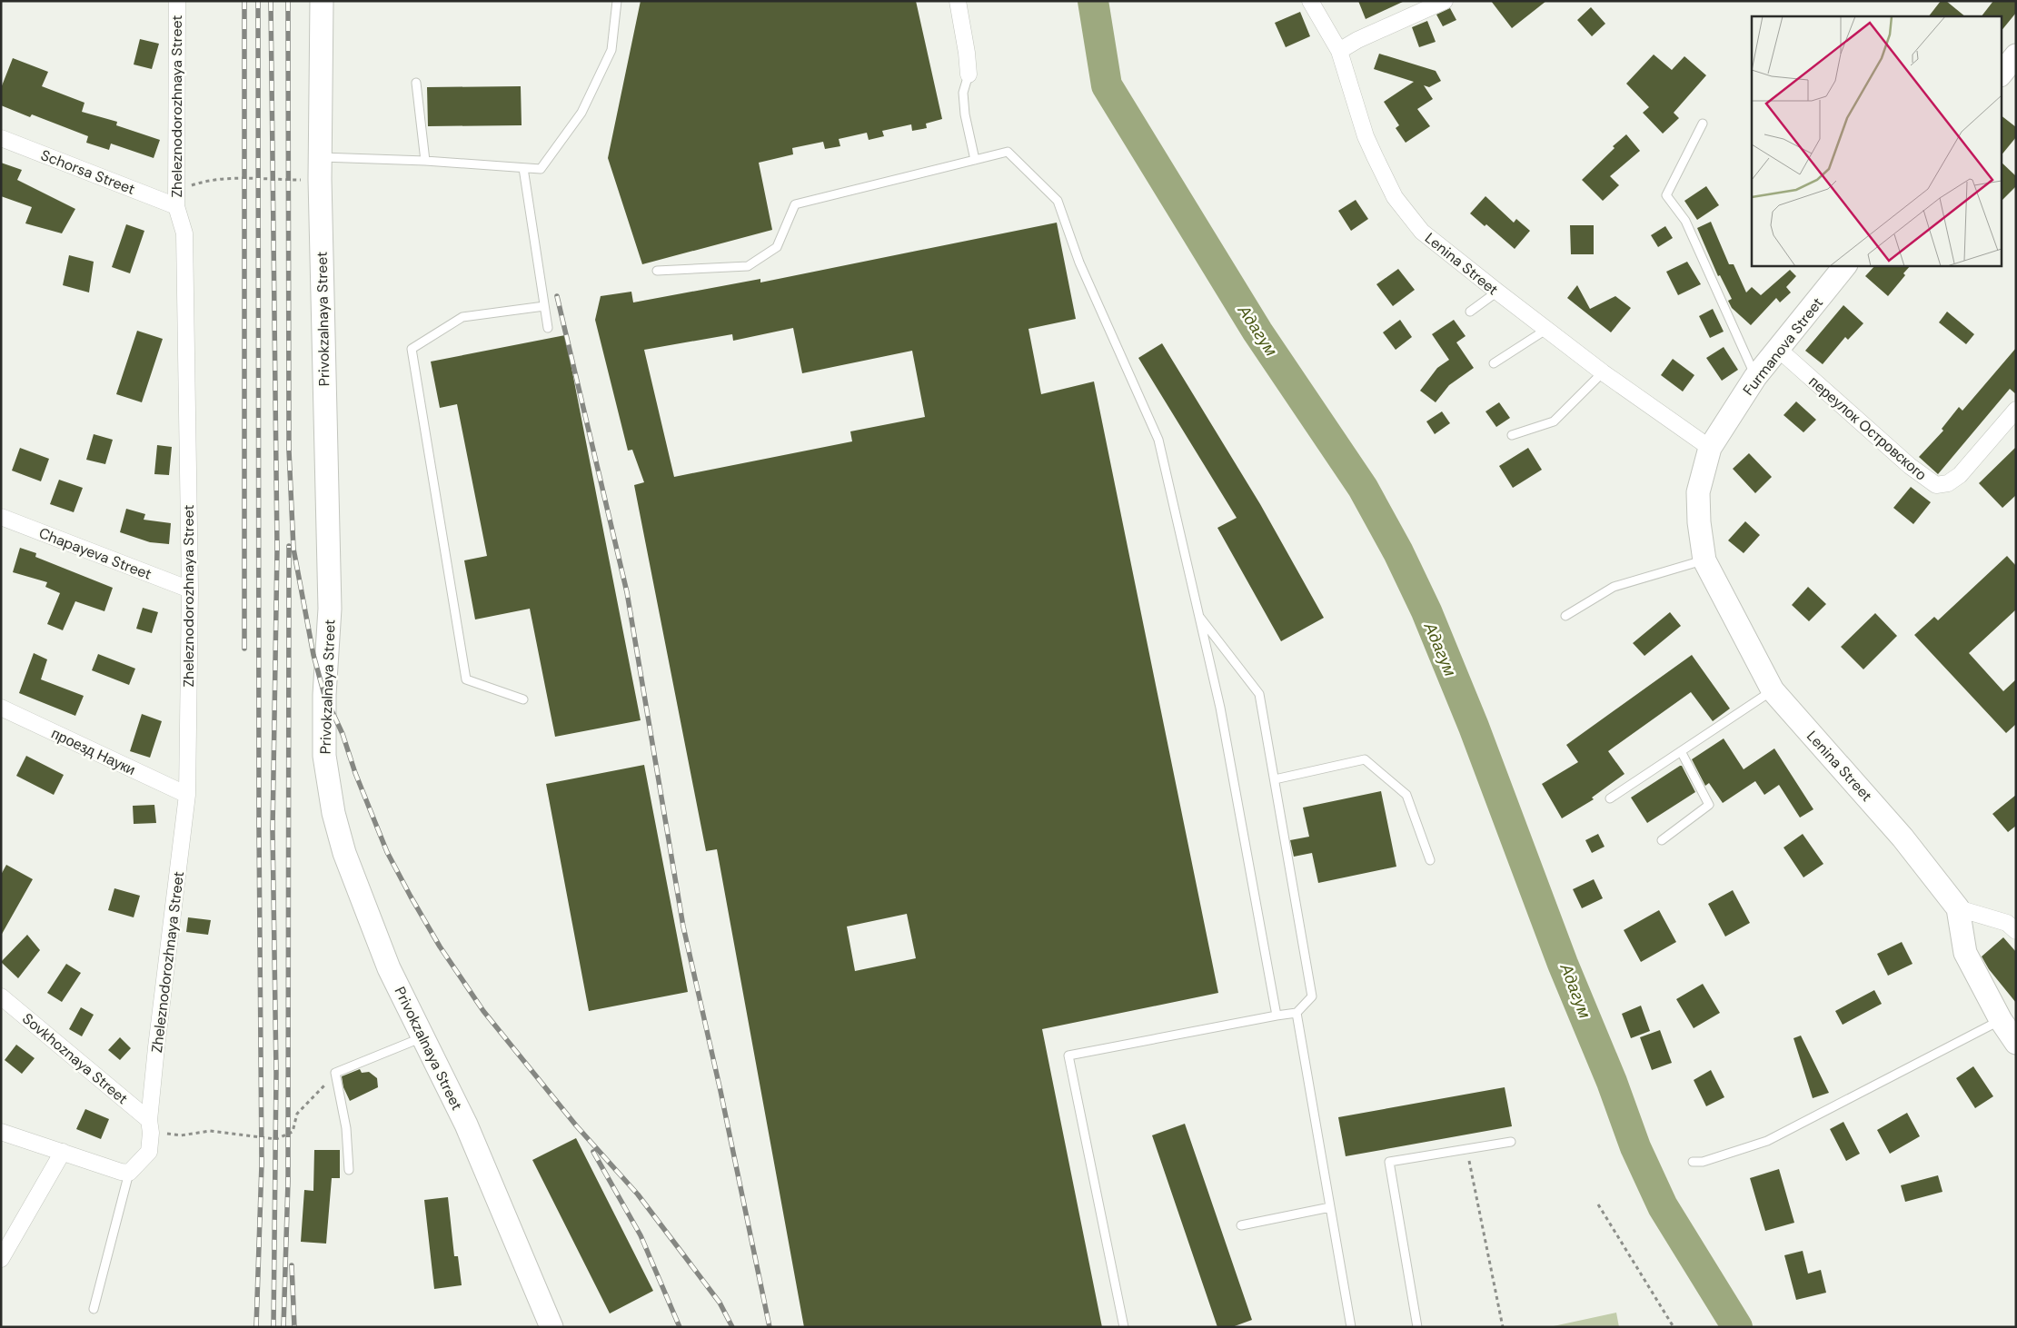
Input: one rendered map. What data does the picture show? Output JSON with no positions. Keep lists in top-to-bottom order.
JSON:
{
  "streets": {
    "main road": ["Lenina Street", "Privokzalnaya Street", "Furmanova Street"],
    "street": [
      "Zheleznodorozhnaya Street",
      "Schorsa Street",
      "переулок Островского",
      "Chapayeva Street",
      "проезд Науки",
      "Sovkhoznaya Street"
    ]
  },
  "crossings": [
    ["Zheleznodorozhnaya Street", "Schorsa Street"],
    ["Zheleznodorozhnaya Street", "Chapayeva Street"],
    ["Zheleznodorozhnaya Street", "проезд Науки"],
    ["Zheleznodorozhnaya Street", "Sovkhoznaya Street"],
    ["Lenina Street", "Furmanova Street"],
    ["Furmanova Street", "переулок Островского"]
  ],
  "water": ["Адагум"]
}
